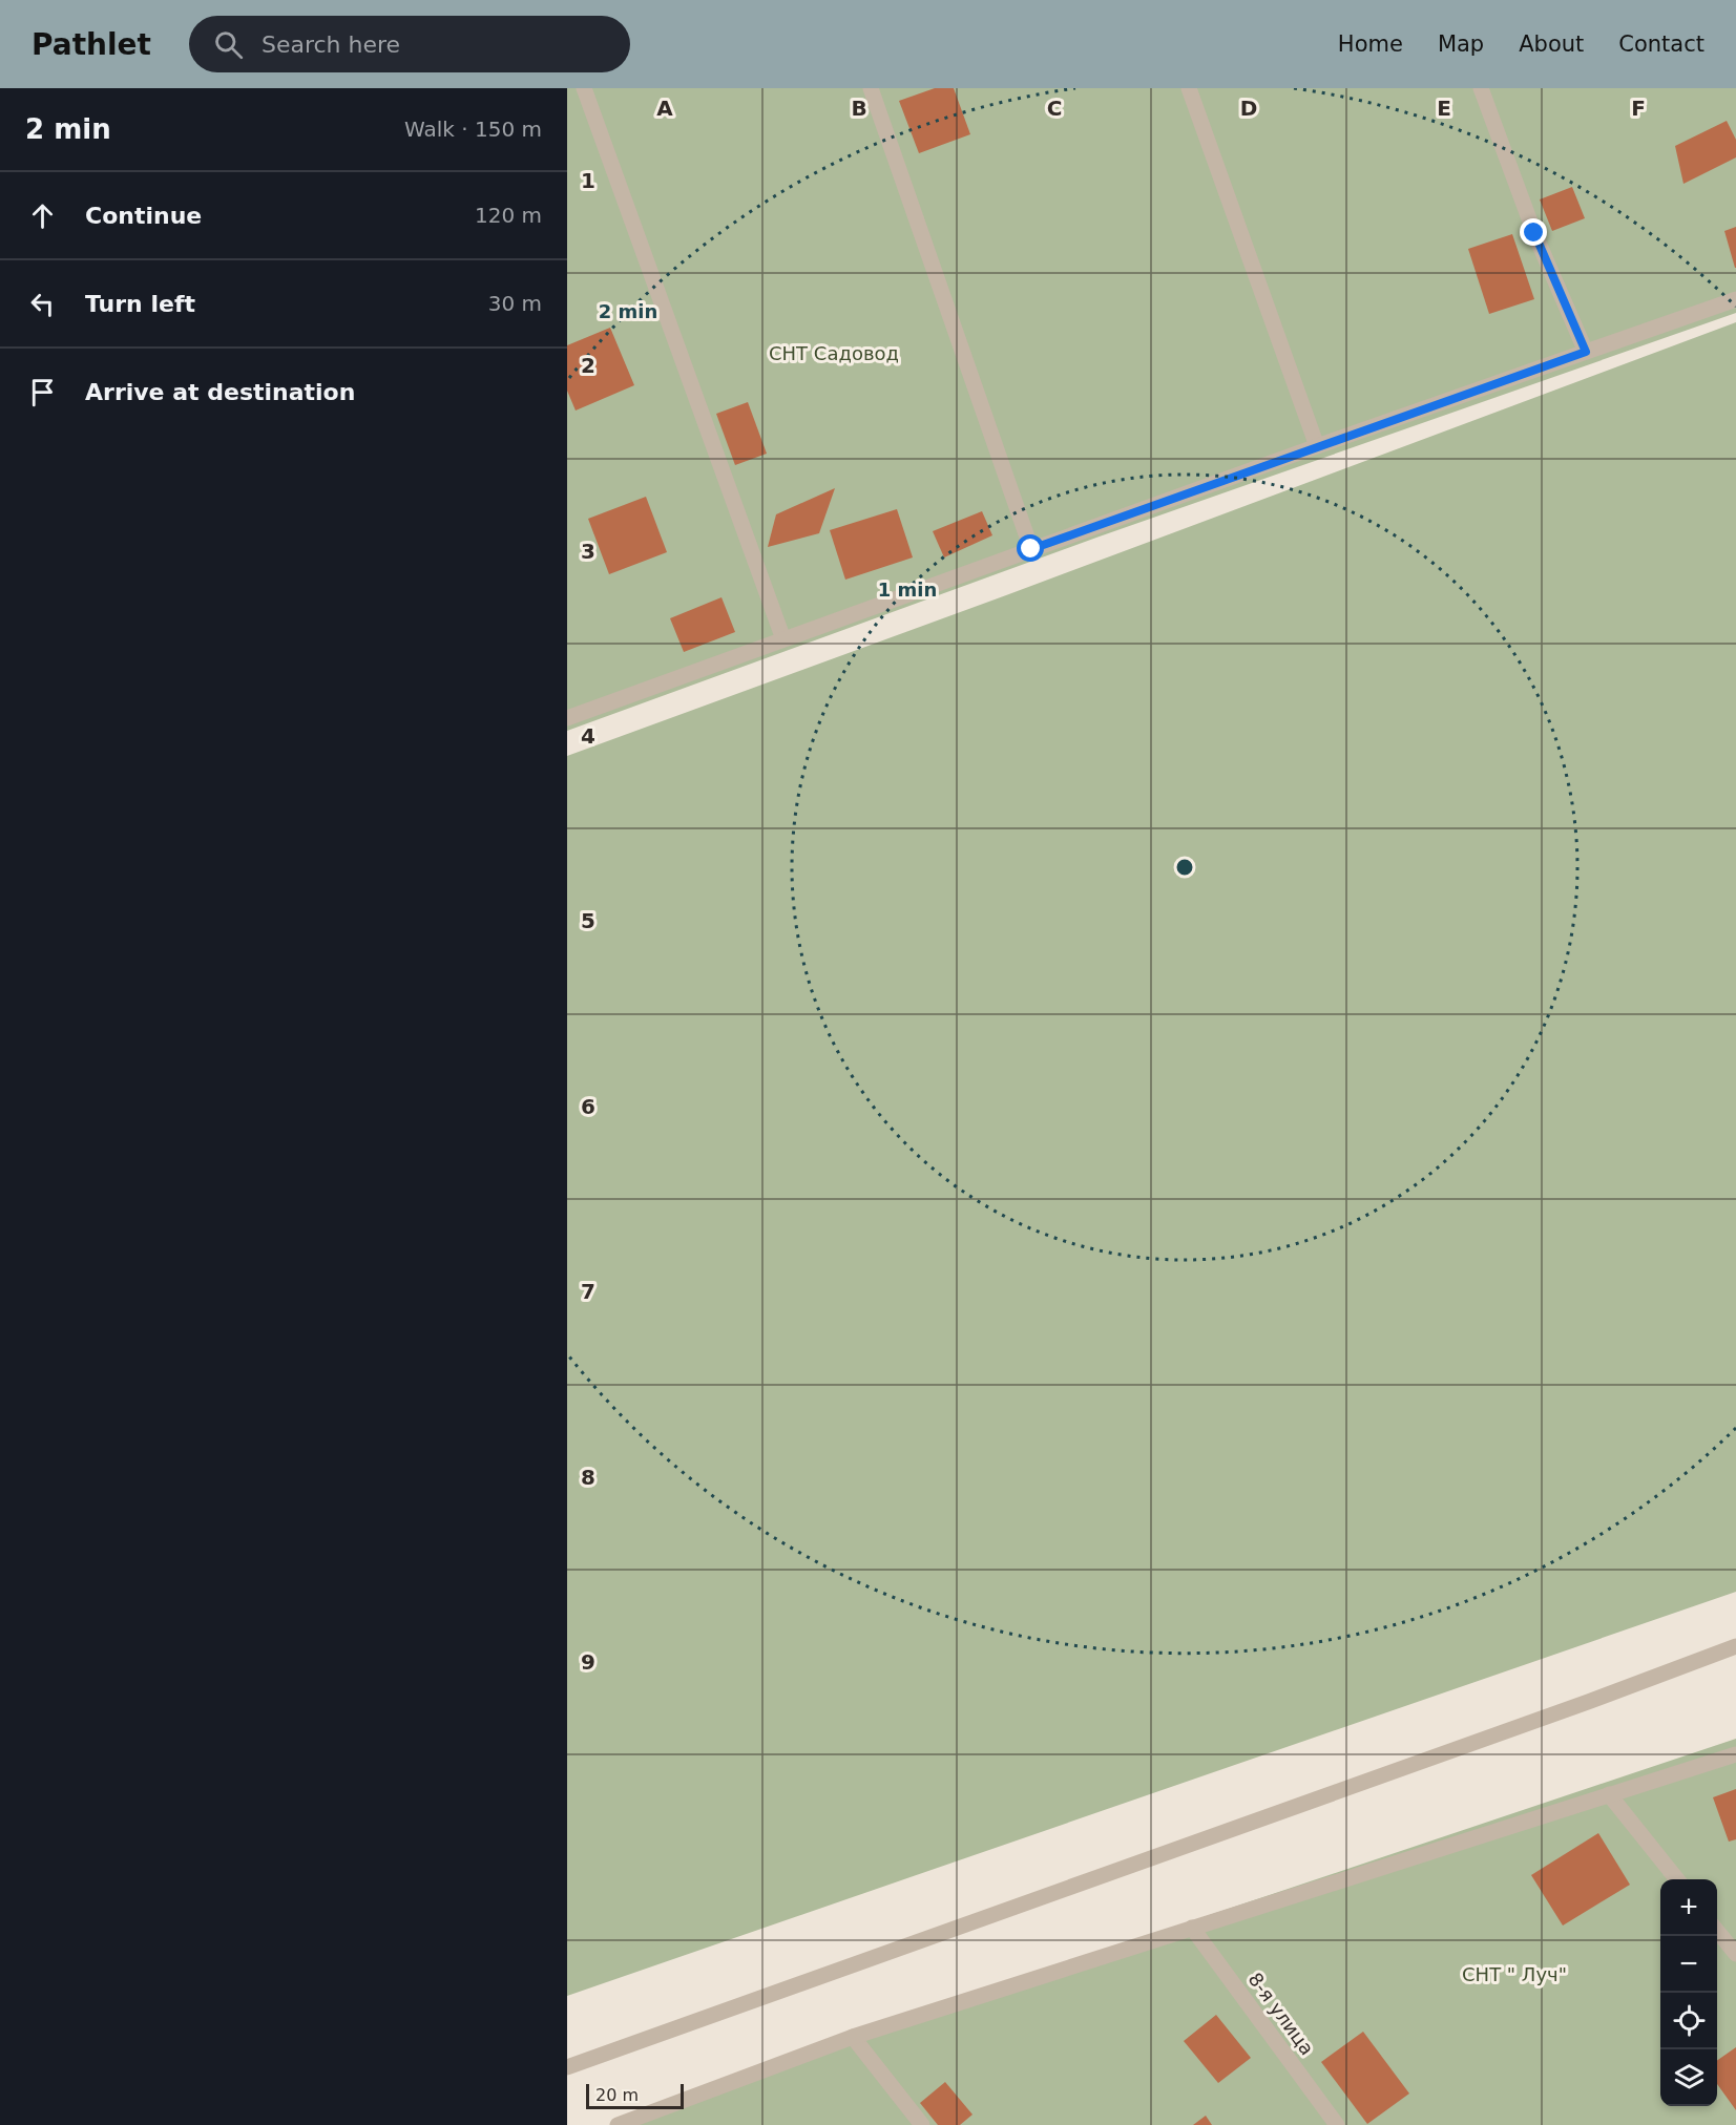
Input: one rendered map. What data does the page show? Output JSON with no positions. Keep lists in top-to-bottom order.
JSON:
{
  "streets": {
    "street": ["8-я улица"]
  },
  "parks": ["СНТ Садовод", "СНТ \" Луч\""],
  "scale_bar": "20 m",
  "page": {
    "header": "Pathlet",
    "search": "Search here",
    "nav": [
      "Home",
      "Map",
      "About",
      "Contact"
    ],
    "heading": ["2 min", "Walk · 150 m"],
    "list": [
      ["Continue", "120 m"],
      ["Turn left", "30 m"],
      "Arrive at destination"
    ],
    "map_buttons": ["+", "−"],
    "scale": "20 m"
  },
  "grid": {
    "columns": [
      "A",
      "B",
      "C",
      "D",
      "E",
      "F"
    ],
    "rows": [
      "1",
      "2",
      "3",
      "4",
      "5",
      "6",
      "7",
      "8",
      "9"
    ]
  },
  "rings": ["2 min", "1 min"]
}
